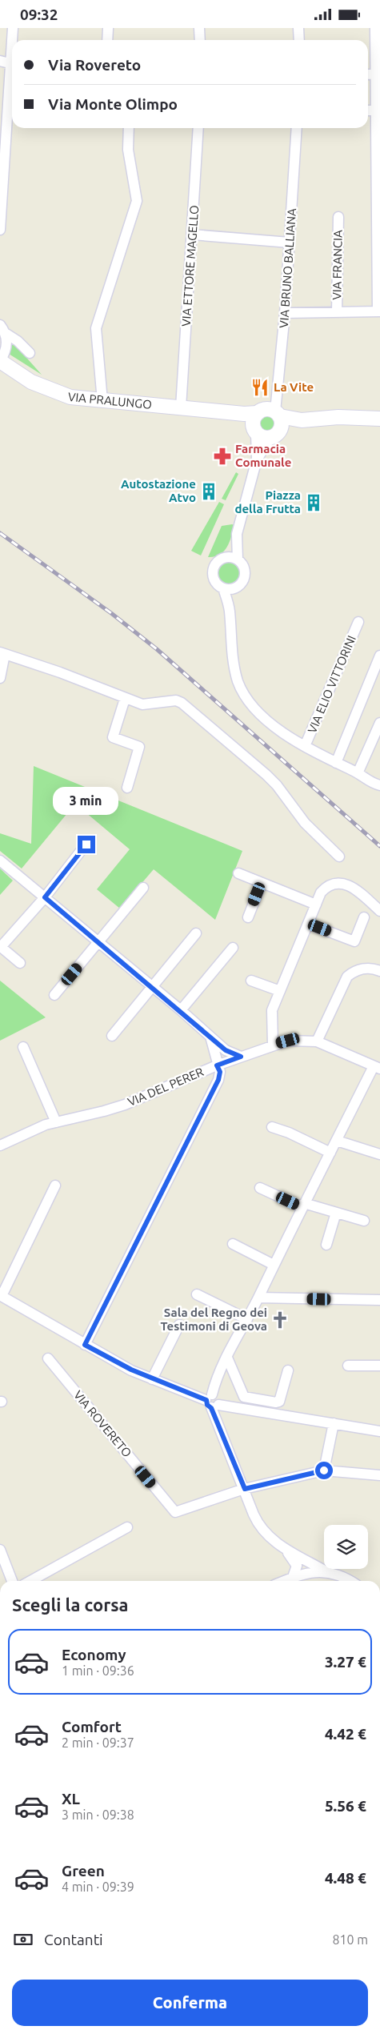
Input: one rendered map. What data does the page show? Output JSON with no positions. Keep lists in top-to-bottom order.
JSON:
{
  "streets": {
    "street": [
      "VIA FRANCIA",
      "VIA ETTORE MAGELLO",
      "VIA BRUNO BALLIANA",
      "VIA PRALUNGO",
      "VIA ELIO VITTORINI",
      "VIA DEL PERER",
      "VIA ROVERETO"
    ]
  },
  "crossings": [
    ["VIA FRANCIA", "VIA BRUNO BALLIANA"],
    ["VIA ETTORE MAGELLO", "VIA PRALUNGO"],
    ["VIA BRUNO BALLIANA", "VIA PRALUNGO"]
  ],
  "places": {
    "restaurant": ["La Vite"],
    "pharmacy": ["Farmacia Comunale"],
    "building": ["Autostazione Atvo", "Piazza della Frutta"],
    "church": ["Sala del Regno dei Testimoni di Geova"]
  },
  "page": {
    "status": "09:32",
    "banner": ["Via Rovereto", "Via Monte Olimpo"],
    "bubble": "3 min",
    "heading": "Scegli la corsa",
    "list": [
      {
        "name": "Economy",
        "note": "1 min · 09:36",
        "value": "3.27 €"
      },
      {
        "name": "Comfort",
        "note": "2 min · 09:37",
        "value": "4.42 €"
      },
      {
        "name": "XL",
        "note": "3 min · 09:38",
        "value": "5.56 €"
      },
      {
        "name": "Green",
        "note": "4 min · 09:39",
        "value": "4.48 €"
      }
    ],
    "pay": ["Contanti", "810 m"],
    "buttons": "Conferma"
  }
}
